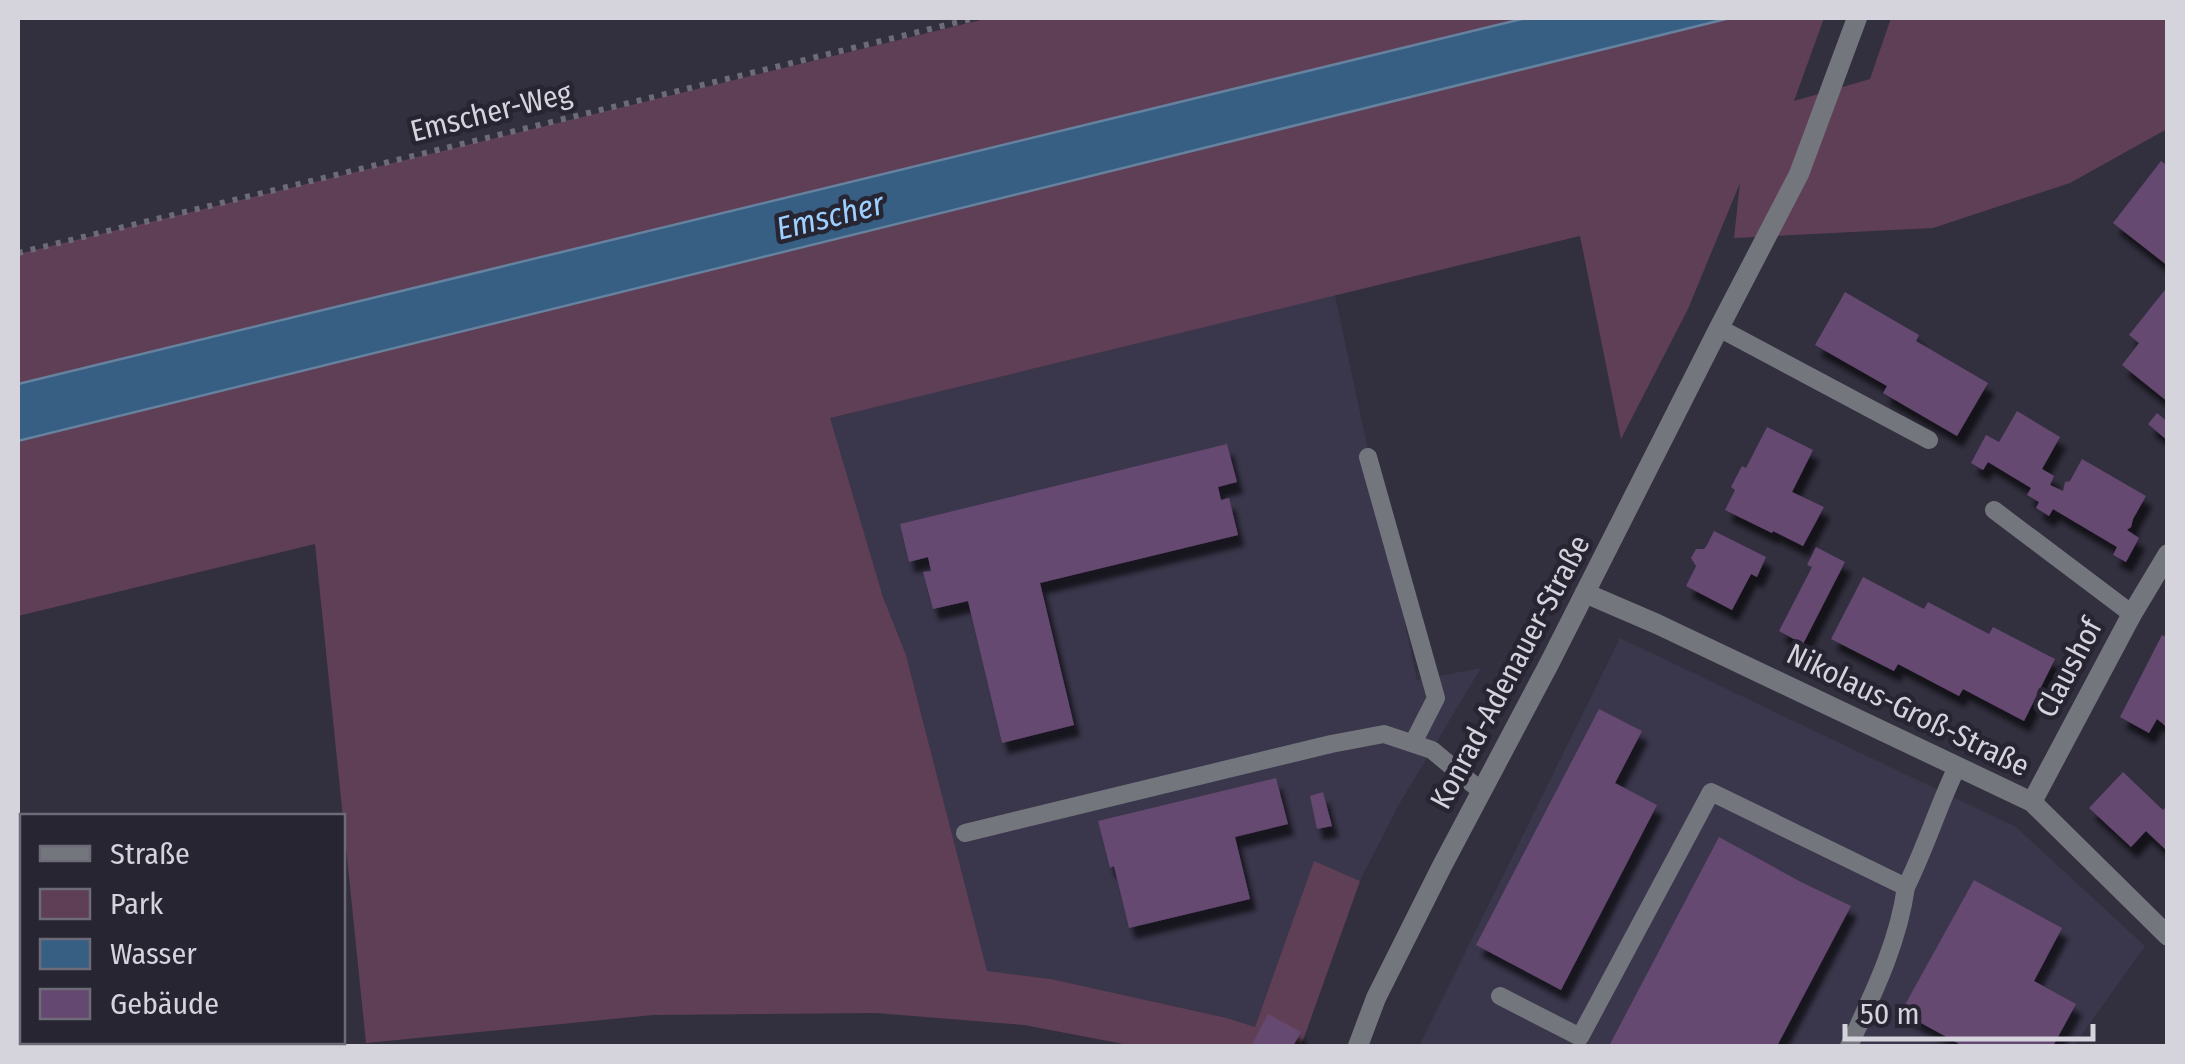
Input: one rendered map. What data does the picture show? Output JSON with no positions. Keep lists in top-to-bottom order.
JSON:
{
  "streets": {
    "street": ["Claushof", "Konrad-Adenauer-Straße", "Nikolaus-Groß-Straße"],
    "path": ["Emscher-Weg"]
  },
  "crossings": [
    ["Claushof", "Nikolaus-Groß-Straße"],
    ["Konrad-Adenauer-Straße", "Nikolaus-Groß-Straße"]
  ],
  "water": ["Emscher"],
  "legend": [
    "Straße",
    "Park",
    "Wasser",
    "Gebäude"
  ],
  "scale_bar": "50 m"
}
